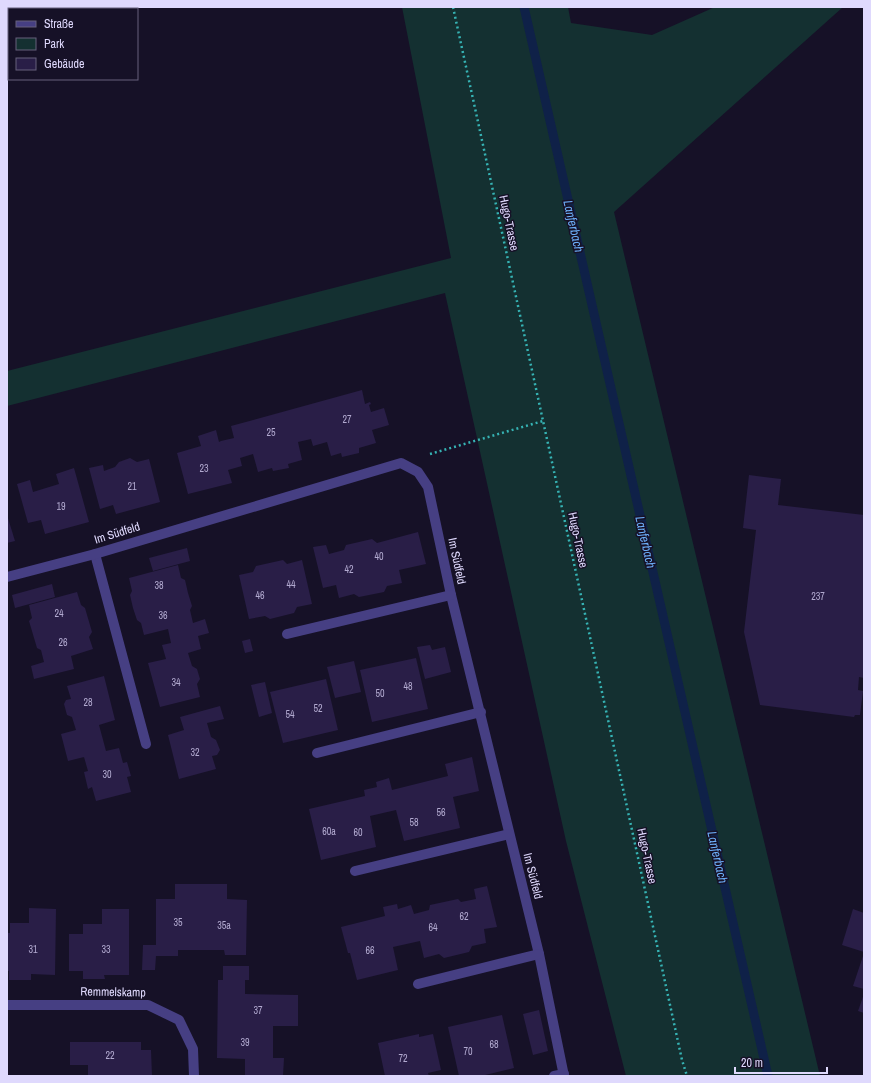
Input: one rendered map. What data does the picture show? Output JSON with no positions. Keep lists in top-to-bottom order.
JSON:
{
  "streets": {
    "street": ["Im Südfeld", "Remmelskamp"],
    "path": ["Hugo-Trasse"]
  },
  "water": ["Lanferbach"],
  "house_numbers": [
    "27",
    "25",
    "23",
    "21",
    "19",
    "40",
    "42",
    "44",
    "38",
    "46",
    "237",
    "24",
    "36",
    "26",
    "34",
    "48",
    "50",
    "28",
    "52",
    "54",
    "32",
    "30",
    "56",
    "58",
    "60a",
    "60",
    "62",
    "35",
    "35a",
    "64",
    "31",
    "33",
    "66",
    "37",
    "39",
    "68",
    "70",
    "22",
    "72"
  ],
  "legend": ["Straße", "Park", "Gebäude"],
  "scale_bar": "20 m"
}
